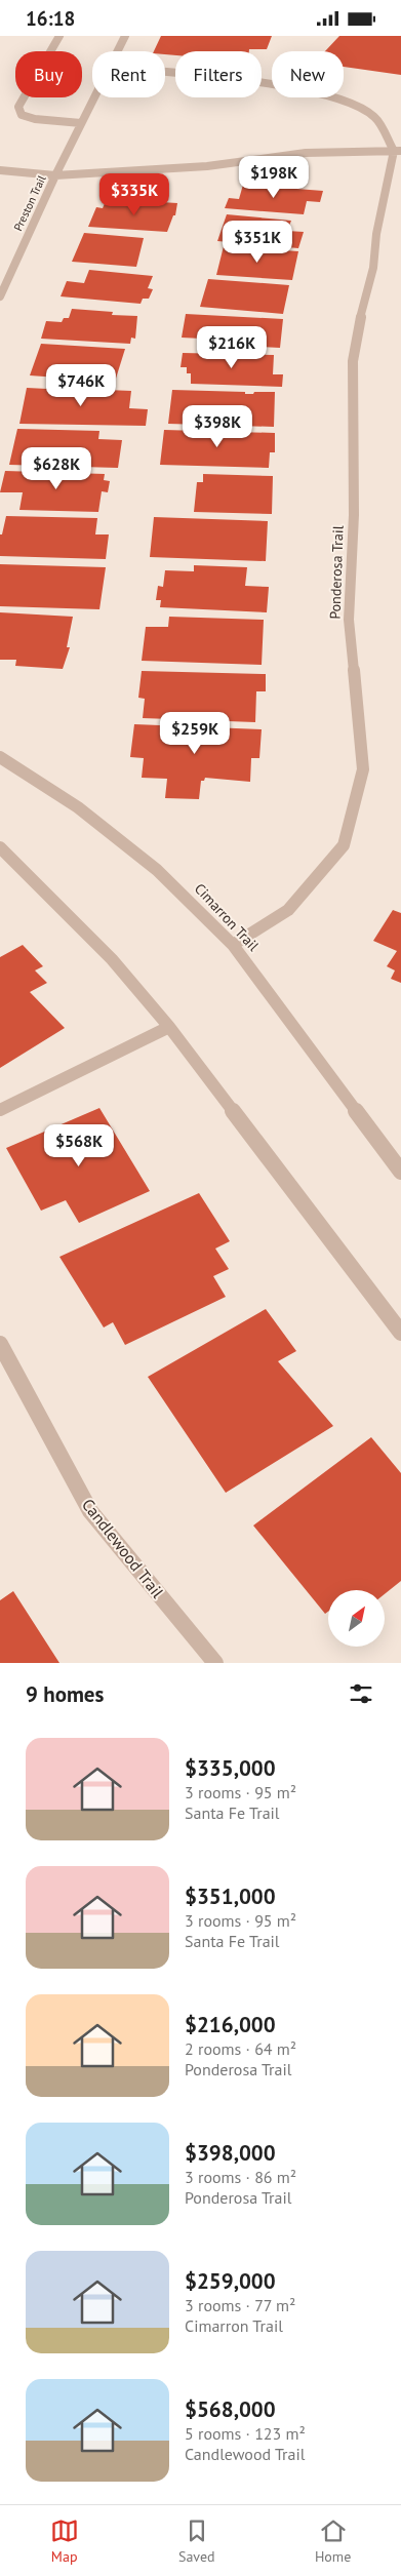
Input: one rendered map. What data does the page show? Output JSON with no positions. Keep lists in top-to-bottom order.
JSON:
{
  "streets": {
    "street": [
      "Preston Trail",
      "Ponderosa Trail",
      "Cimarron Trail",
      "Candlewood Trail"
    ]
  },
  "crossings": [
    ["Ponderosa Trail", "Cimarron Trail"]
  ],
  "north": "top right",
  "page": {
    "status": "16:18",
    "chip": [
      "Buy",
      "Rent",
      "Filters",
      "New"
    ],
    "price": [
      "$198K",
      "$335K",
      "$351K",
      "$216K",
      "$746K",
      "$398K",
      "$628K",
      "$259K",
      "$568K"
    ],
    "heading": "9 homes",
    "list": [
      {
        "name": "$335,000",
        "note": "3 rooms · 95 m² · Santa Fe Trail"
      },
      {
        "name": "$351,000",
        "note": "3 rooms · 95 m² · Santa Fe Trail"
      },
      {
        "name": "$216,000",
        "note": "2 rooms · 64 m² · Ponderosa Trail"
      },
      {
        "name": "$398,000",
        "note": "3 rooms · 86 m² · Ponderosa Trail"
      },
      {
        "name": "$259,000",
        "note": "3 rooms · 77 m² · Cimarron Trail"
      },
      {
        "name": "$568,000",
        "note": "5 rooms · 123 m² · Candlewood Trail"
      }
    ],
    "tabs": ["Map", "Saved", "Home"]
  }
}
